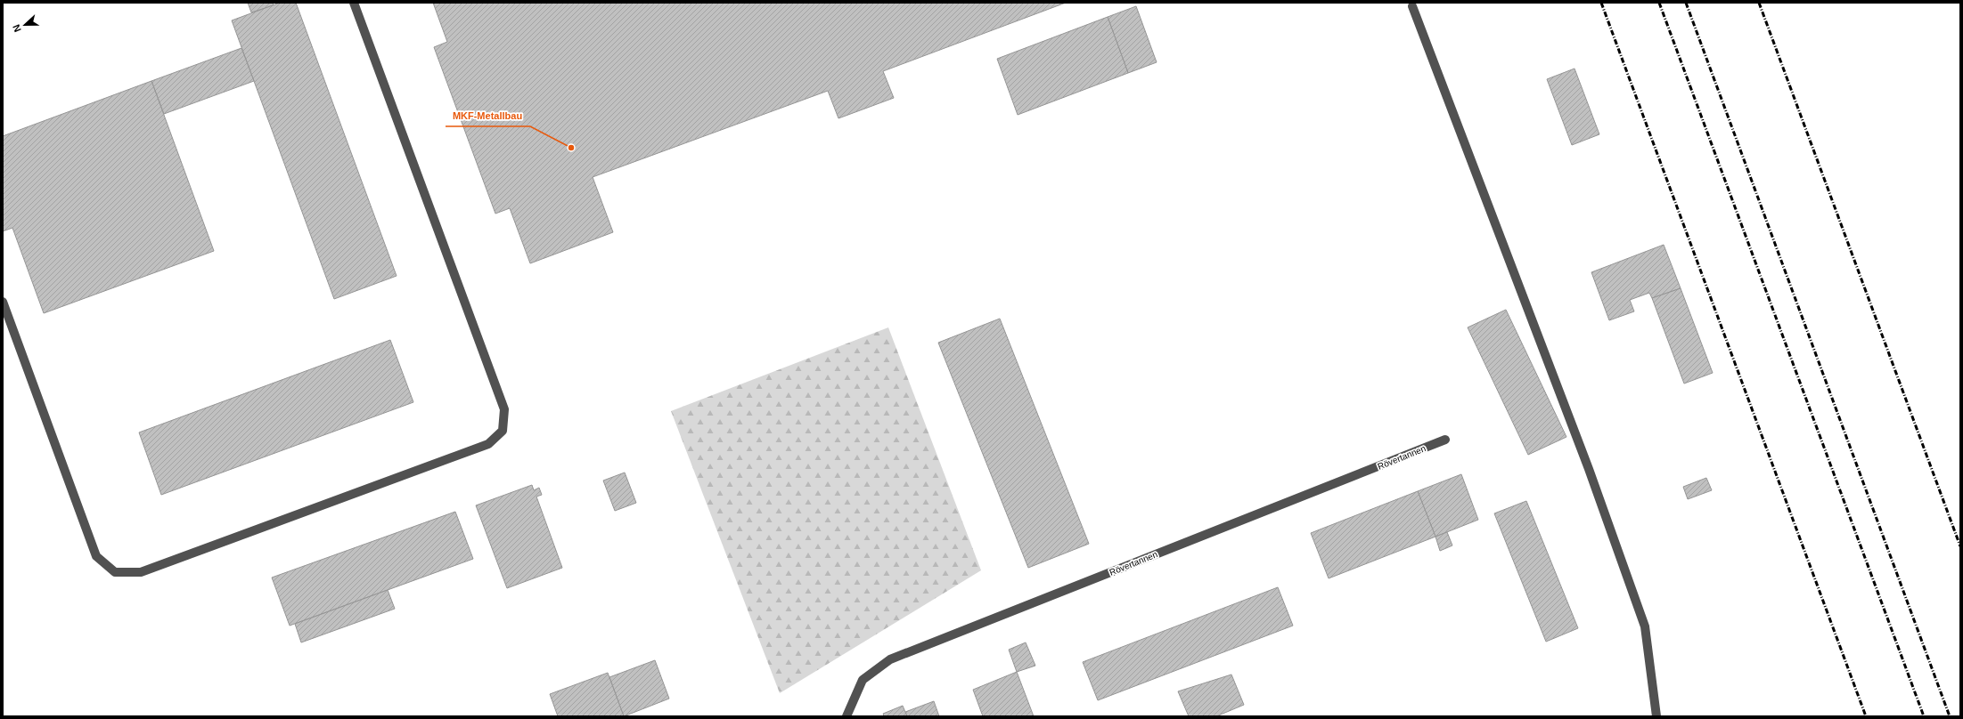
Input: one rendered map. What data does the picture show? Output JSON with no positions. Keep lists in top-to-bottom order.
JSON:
{
  "streets": {
    "street": ["Rövertannen"]
  },
  "places": ["MKF-Metallbau"],
  "north": "left"
}
